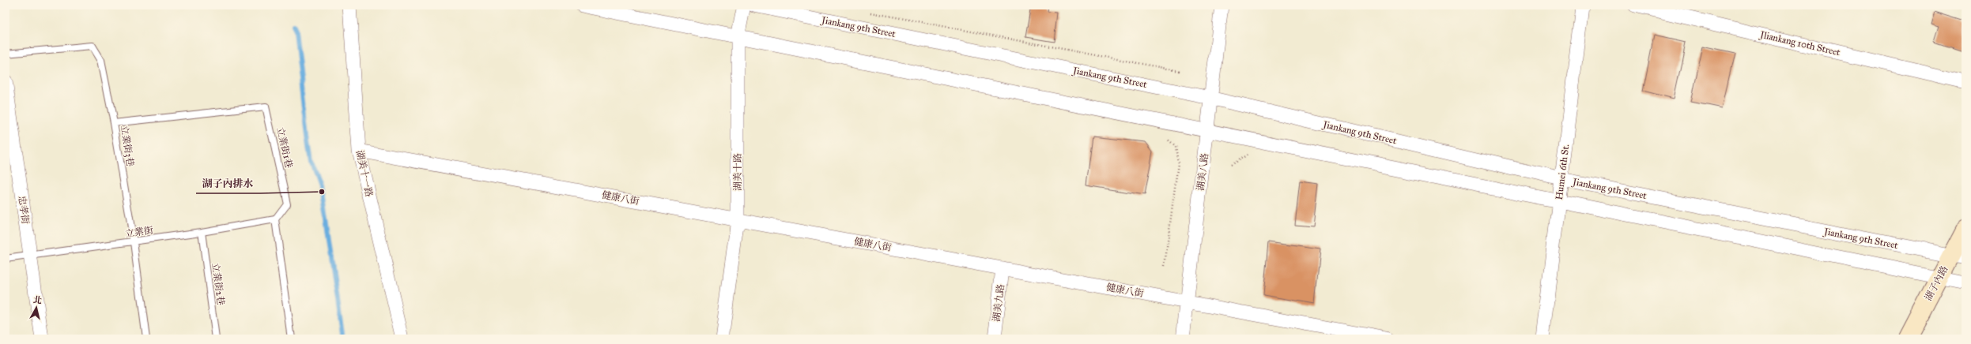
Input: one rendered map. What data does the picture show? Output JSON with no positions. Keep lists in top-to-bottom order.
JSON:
{
  "streets": {
    "street": [
      "Jiankang 9th Street",
      "Jliankang 10th Street",
      "湖美十路",
      "湖美八路",
      "Humei 6th St.",
      "湖美十一路",
      "健康八街",
      "忠孝街",
      "湖子內路",
      "湖美九路"
    ],
    "lane": [
      "立業街3巷",
      "立業街1巷",
      "立業街",
      "立業街2巷"
    ]
  },
  "crossings": [
    ["Jiankang 9th Street", "湖美八路"],
    ["Jiankang 9th Street", "Humei 6th St."],
    ["Jiankang 9th Street", "湖子內路"],
    ["立業街3巷", "立業街1巷"],
    ["立業街3巷", "立業街"],
    ["立業街1巷", "立業街"],
    ["湖美十路", "健康八街"],
    ["湖美八路", "健康八街"],
    ["湖美十一路", "健康八街"],
    ["健康八街", "湖美九路"],
    ["忠孝街", "立業街"],
    ["立業街", "立業街2巷"]
  ],
  "places": ["湖子內排水"],
  "north": "top"
}
